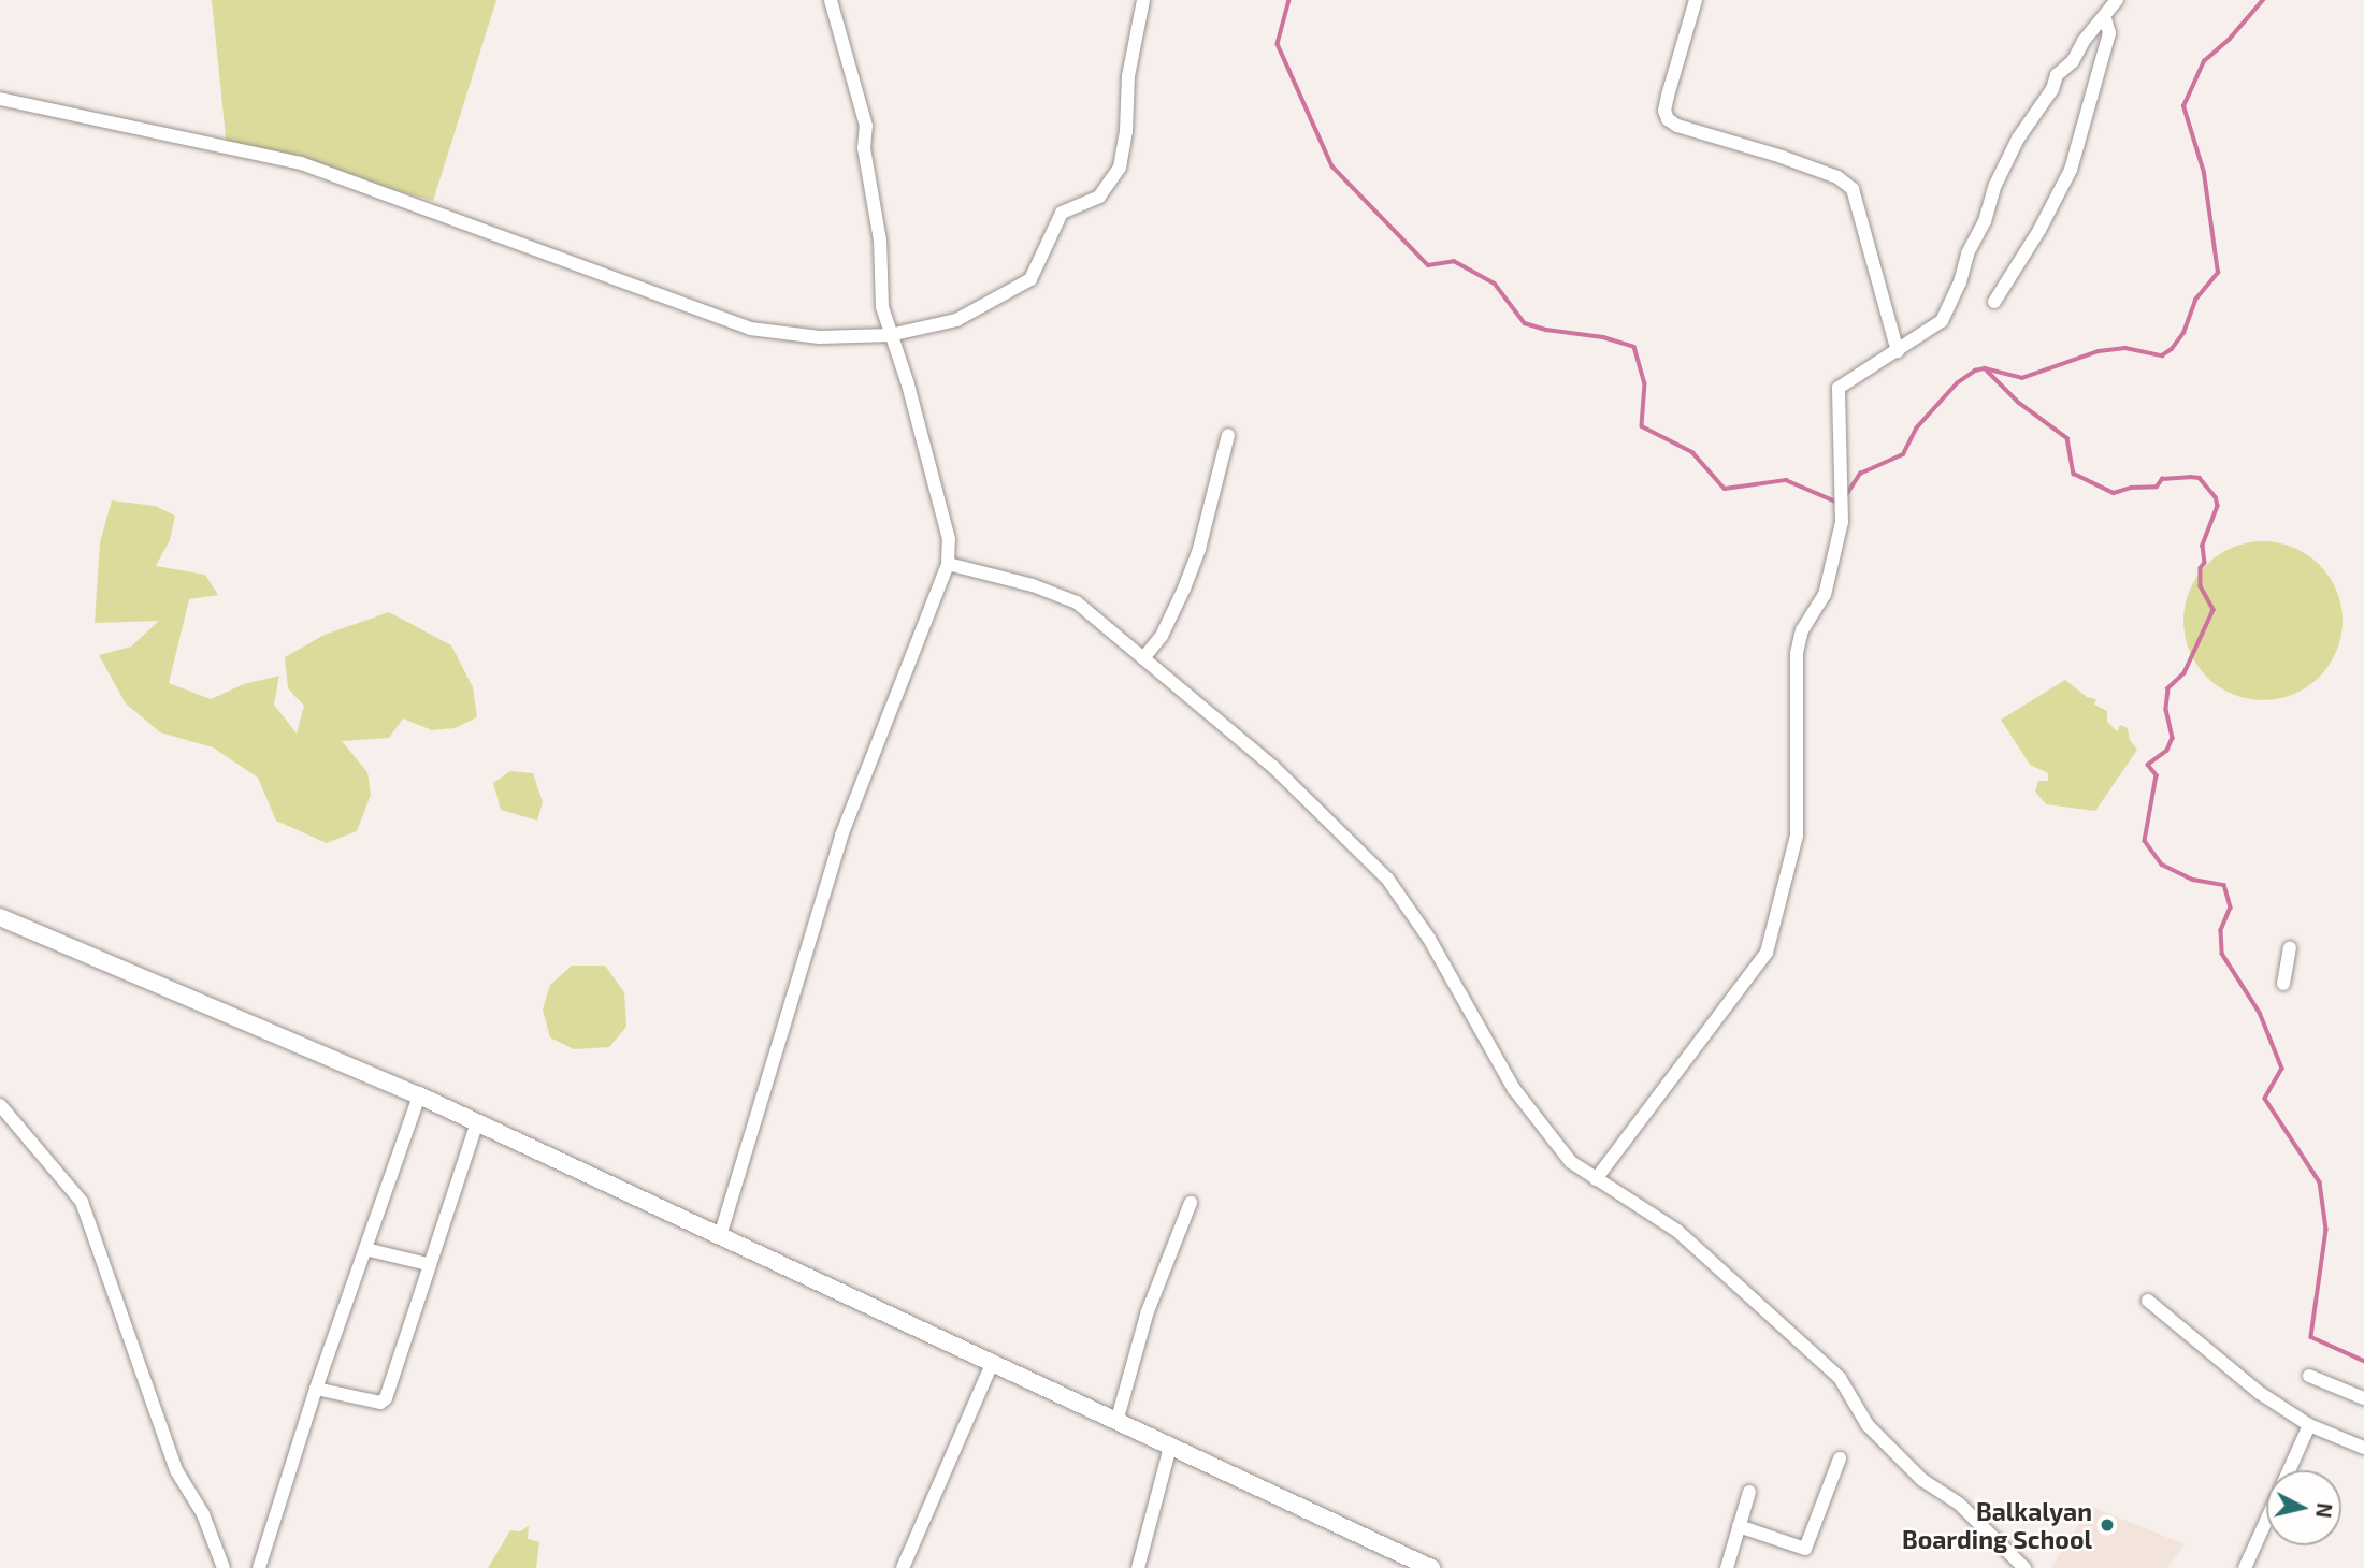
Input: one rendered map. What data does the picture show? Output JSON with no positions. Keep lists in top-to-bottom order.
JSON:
{
  "places": ["Balkalyan Boarding School"],
  "north": "right"
}
